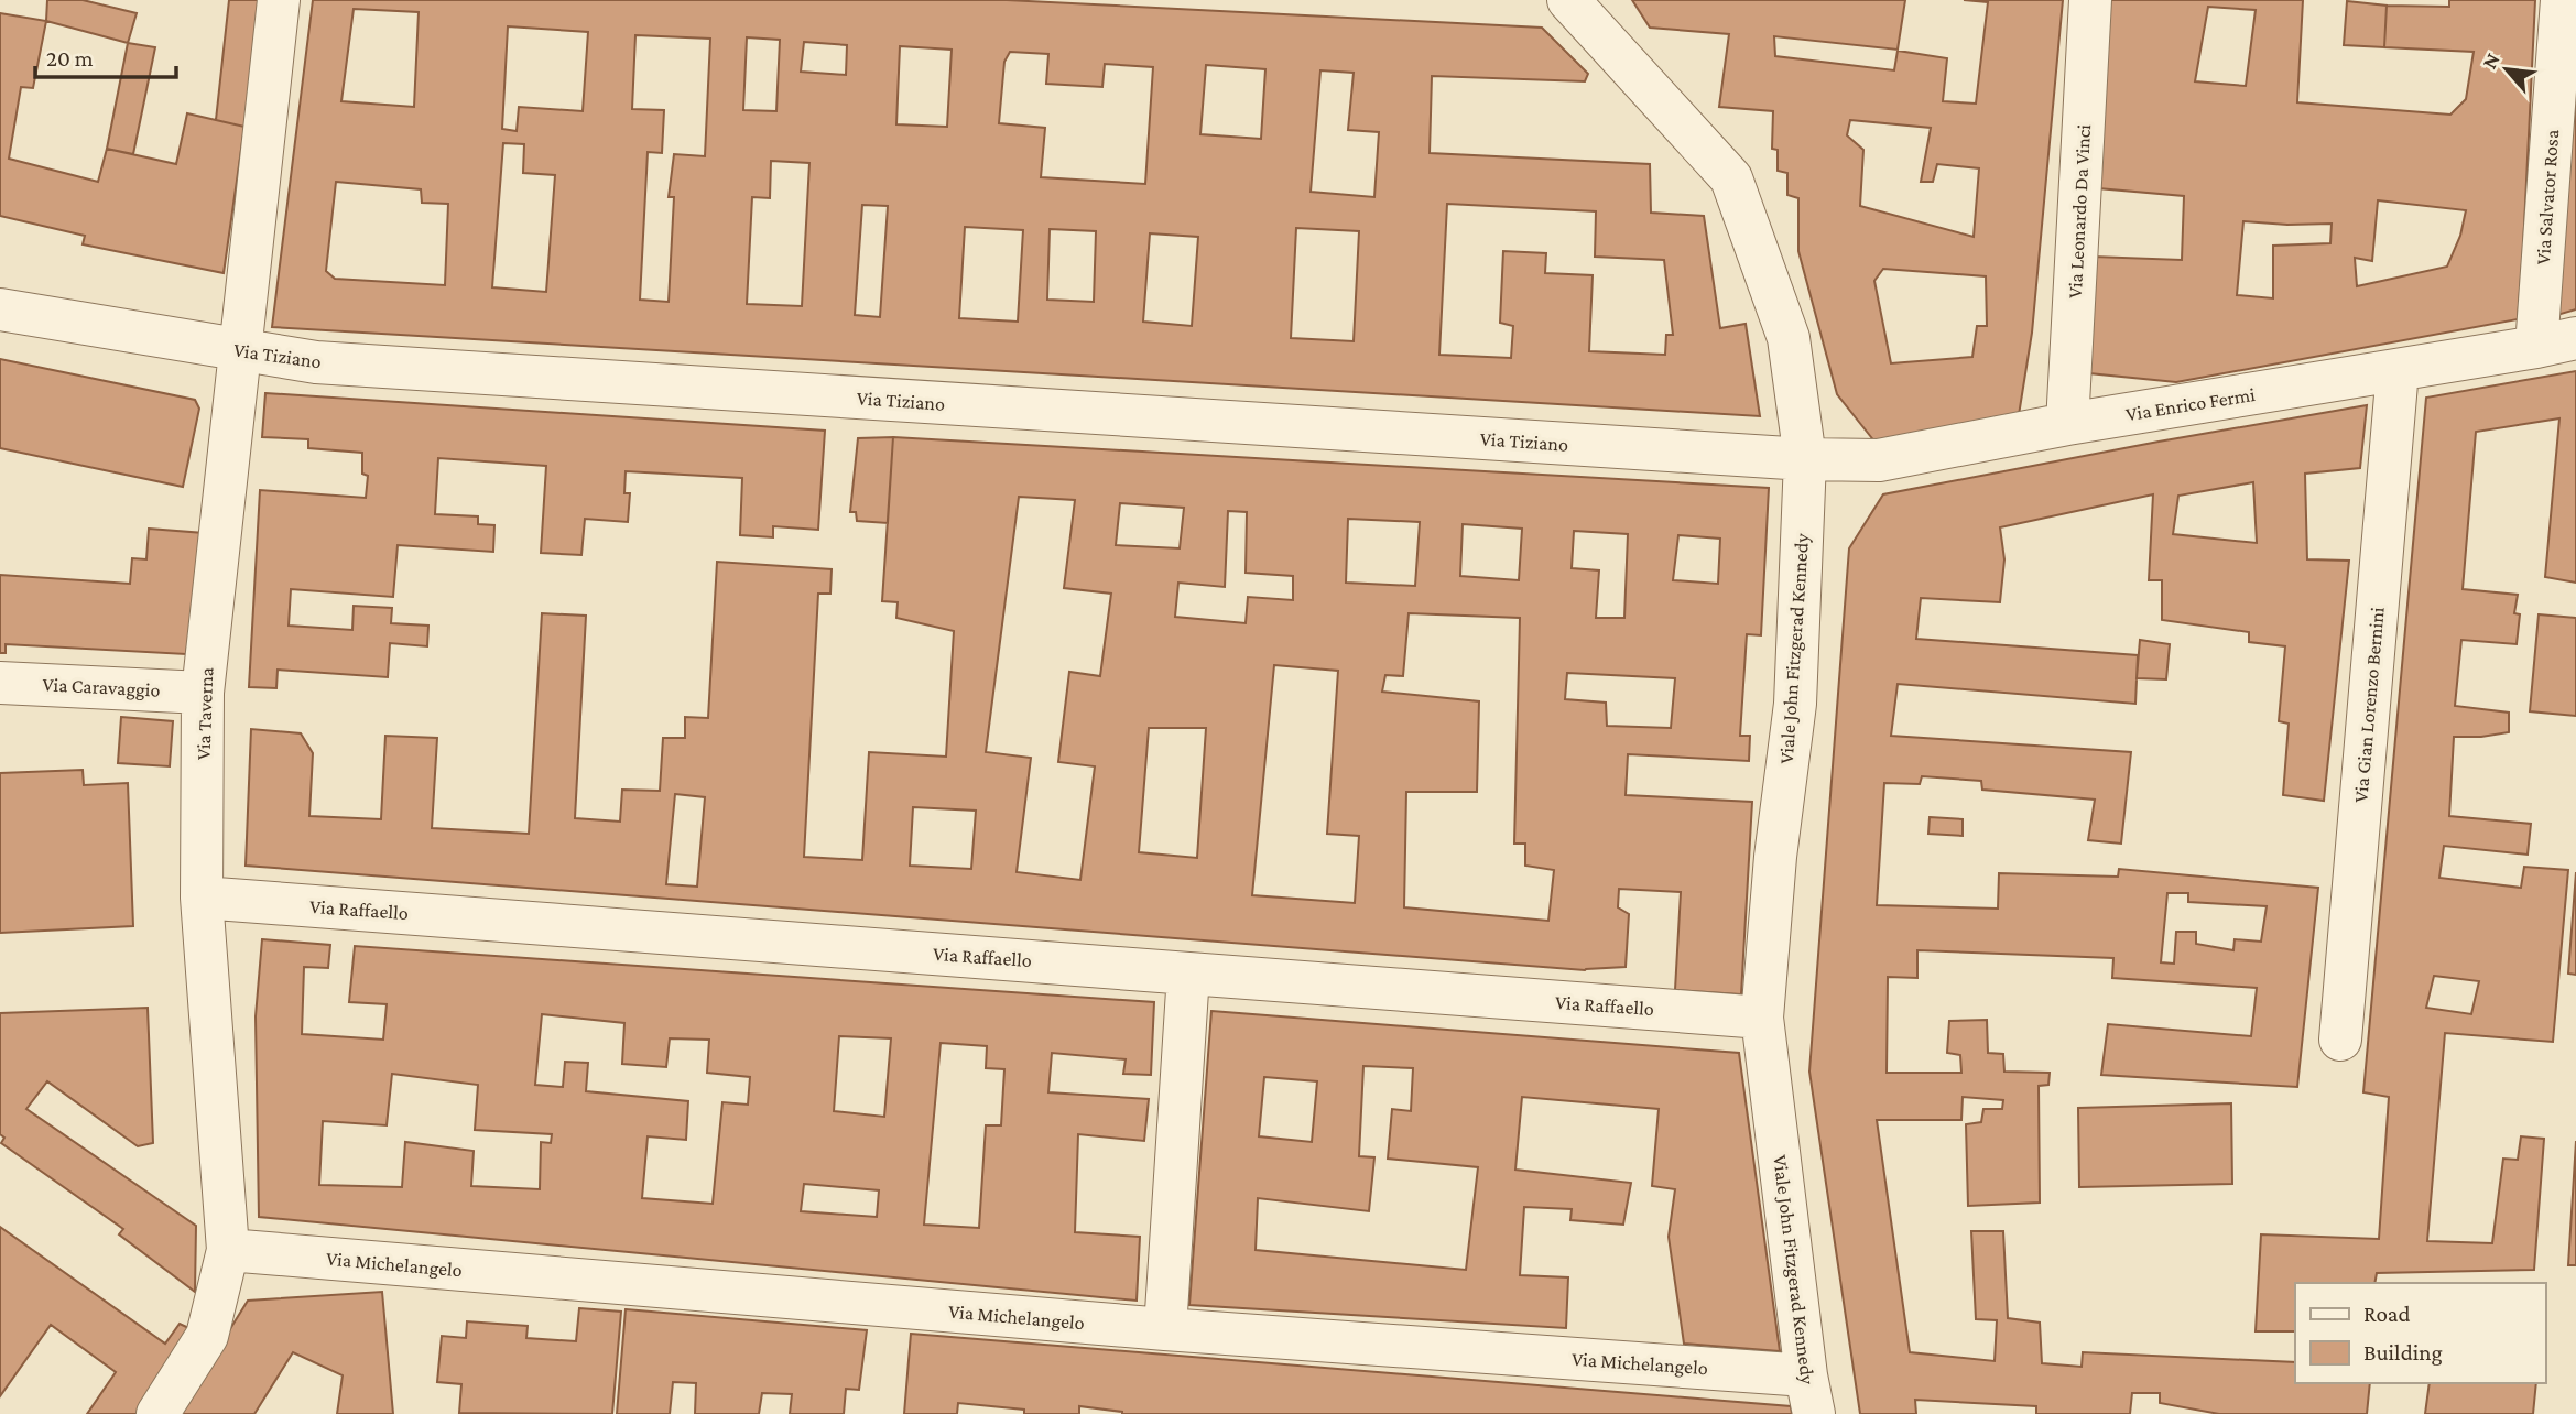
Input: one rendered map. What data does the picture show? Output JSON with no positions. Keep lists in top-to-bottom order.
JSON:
{
  "streets": {
    "street": [
      "Via Salvator Rosa",
      "Via Leonardo Da Vinci",
      "Via Tiziano",
      "Via Enrico Fermi",
      "Viale John Fitzgerad Kennedy",
      "Via Caravaggio",
      "Via Gian Lorenzo Bernini",
      "Via Taverna",
      "Via Raffaello",
      "Via Michelangelo"
    ]
  },
  "crossings": [
    ["Via Salvator Rosa", "Via Enrico Fermi"],
    ["Via Leonardo Da Vinci", "Via Enrico Fermi"],
    ["Via Tiziano", "Via Enrico Fermi"],
    ["Via Tiziano", "Viale John Fitzgerad Kennedy"],
    ["Via Tiziano", "Via Taverna"],
    ["Via Enrico Fermi", "Viale John Fitzgerad Kennedy"],
    ["Via Enrico Fermi", "Via Gian Lorenzo Bernini"],
    ["Viale John Fitzgerad Kennedy", "Via Raffaello"],
    ["Viale John Fitzgerad Kennedy", "Via Michelangelo"],
    ["Via Caravaggio", "Via Taverna"],
    ["Via Taverna", "Via Raffaello"],
    ["Via Taverna", "Via Michelangelo"]
  ],
  "legend": ["Road", "Building"],
  "scale_bar": "20 m",
  "north": "top left"
}
